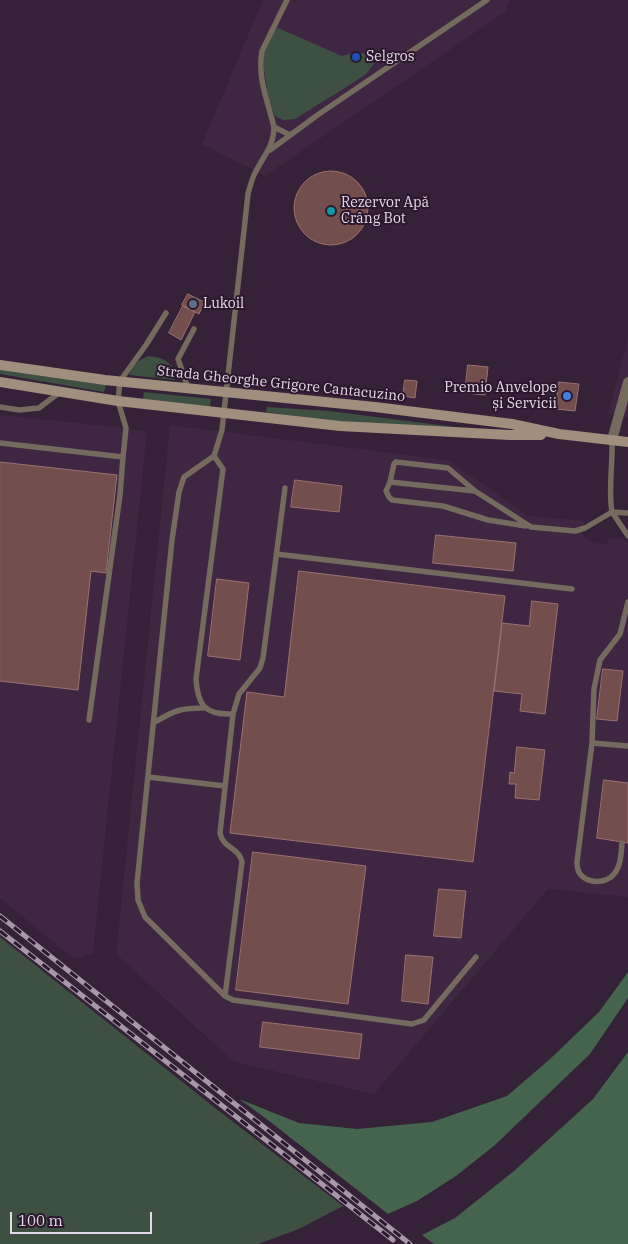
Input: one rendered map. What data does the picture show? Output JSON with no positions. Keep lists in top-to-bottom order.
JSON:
{
  "streets": {
    "main road": ["Strada Gheorghe Grigore Cantacuzino"]
  },
  "places": [
    "Selgros",
    "Rezervor Apă Crâng Bot",
    "Lukoil",
    "Premio Anvelope și Servicii"
  ],
  "scale_bar": "100 m"
}
